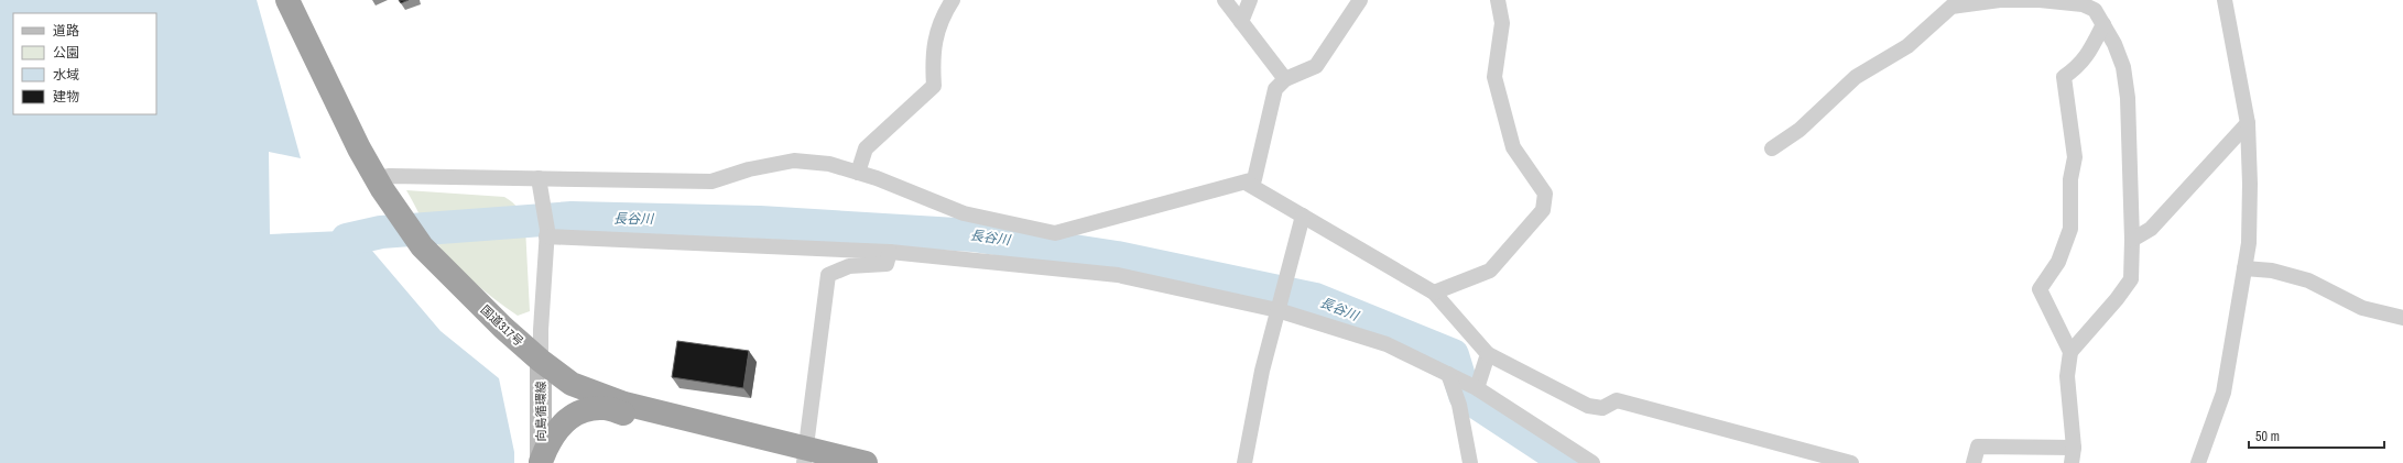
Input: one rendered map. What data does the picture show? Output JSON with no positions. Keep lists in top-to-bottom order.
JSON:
{
  "streets": {
    "highway": ["国道317号"],
    "main road": ["向島循環線"]
  },
  "crossings": [
    ["国道317号", "向島循環線"]
  ],
  "water": ["長谷川"],
  "legend": [
    "道路",
    "公園",
    "水域",
    "建物"
  ],
  "scale_bar": "50 m"
}
